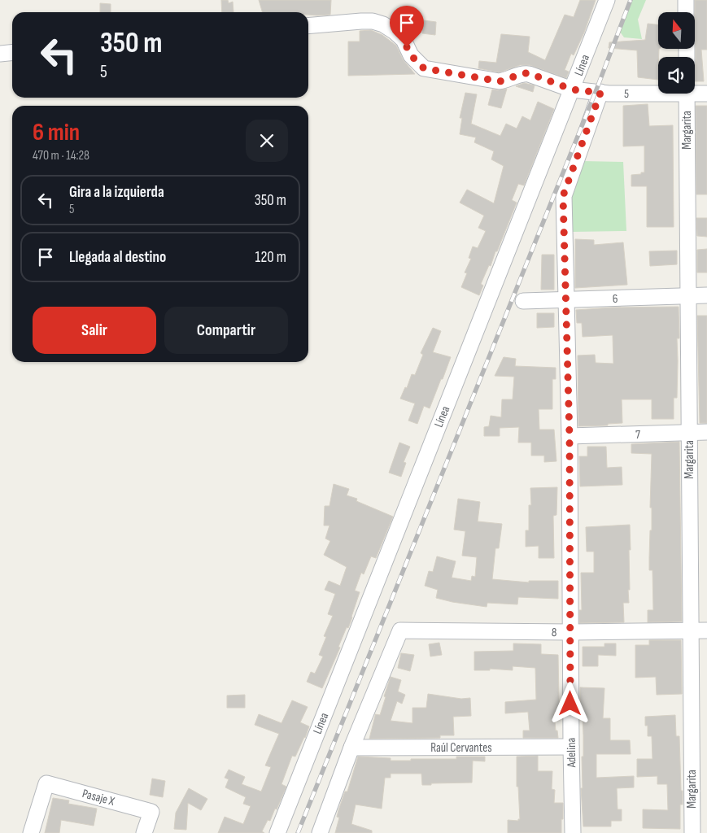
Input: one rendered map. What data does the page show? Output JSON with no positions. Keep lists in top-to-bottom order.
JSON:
{
  "streets": {
    "street": [
      "Línea",
      "5",
      "Margarita",
      "6",
      "7",
      "8",
      "Raúl Cervantes",
      "Adelina",
      "Pasaje X"
    ]
  },
  "crossings": [
    ["Línea", "5"],
    ["5", "Adelina"],
    ["Margarita", "6"],
    ["Margarita", "7"],
    ["Margarita", "8"],
    ["6", "Adelina"],
    ["7", "Adelina"],
    ["8", "Raúl Cervantes"],
    ["8", "Adelina"],
    ["Raúl Cervantes", "Adelina"]
  ],
  "north": "top",
  "page": {
    "turn": ["350 m", "5"],
    "heading": ["6 min", "470 m · 14:28"],
    "list": [
      {
        "name": "Gira a la izquierda",
        "note": "5",
        "value": "350 m"
      },
      {
        "name": "Llegada al destino",
        "value": "120 m"
      }
    ],
    "buttons": ["Salir", "Compartir"]
  }
}
